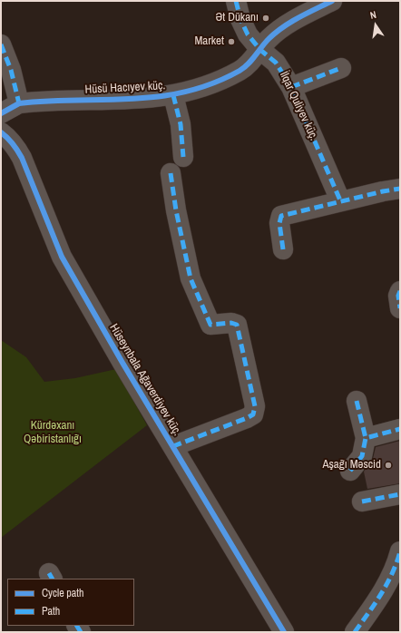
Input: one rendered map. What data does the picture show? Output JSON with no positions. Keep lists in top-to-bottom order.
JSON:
{
  "streets": {
    "street": ["Hüsü Hacıyev küç.", "İlqar Quliyev küç.", "Hüseynbala Ağaverdiyev küç."]
  },
  "crossings": [
    ["Hüsü Hacıyev küç.", "İlqar Quliyev küç."]
  ],
  "parks": ["Kürdəxanı Qəbiristanlığı"],
  "places": ["Ət Dükanı", "Market", "Aşağı Məscid"],
  "legend": ["Cycle path", "Path"],
  "north": "top"
}
